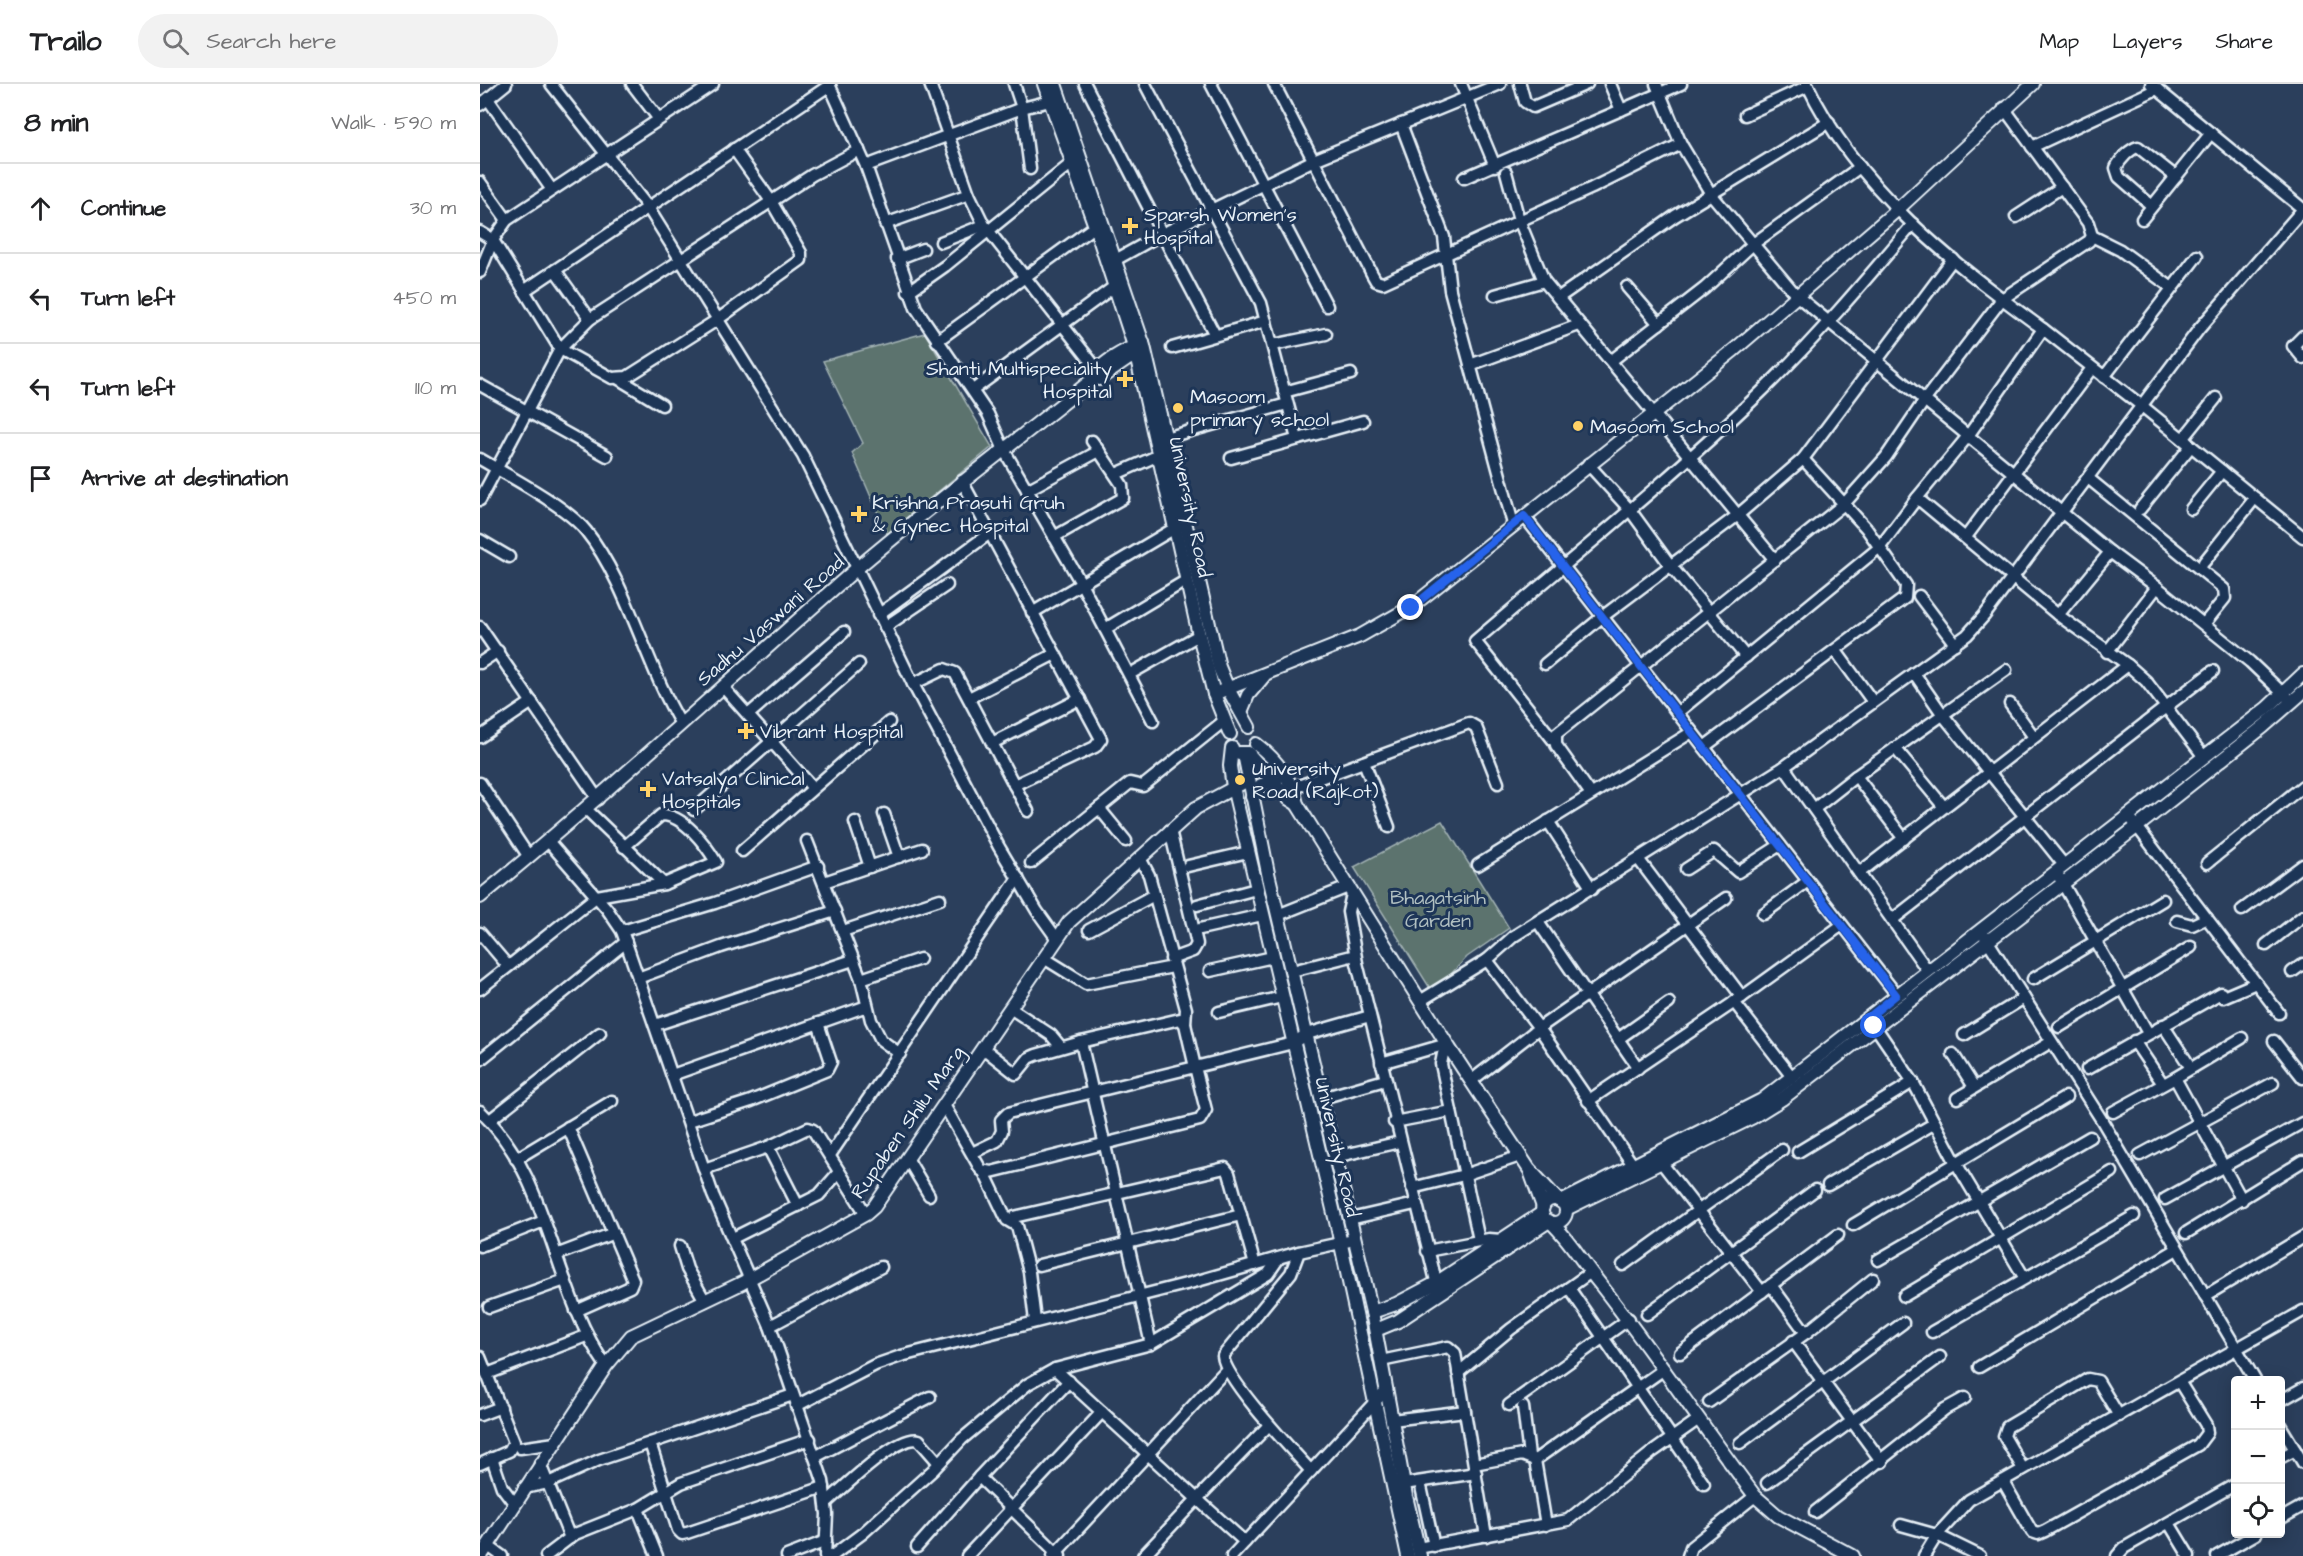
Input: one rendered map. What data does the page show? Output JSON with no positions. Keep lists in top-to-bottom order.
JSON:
{
  "streets": {
    "street": ["University Road", "Sadhu Vaswani Road", "Rupaben Shilu Marg"]
  },
  "crossings": [
    ["University Road", "Sadhu Vaswani Road"],
    ["University Road", "Rupaben Shilu Marg"]
  ],
  "parks": ["Bhagatsinh Garden"],
  "places": {
    "health": [
      "Sparsh Women's Hospital",
      "Shanti Multispeciality Hospital",
      "Krishna Prasuti Gruh & Gynec Hospital",
      "Vibrant Hospital",
      "Vatsalya Clinical Hospitals"
    ],
    "other": ["Masoom primary school", "Masoom School", "University Road (Rajkot)"]
  },
  "page": {
    "header": "Trailo",
    "search": "Search here",
    "nav": ["Map", "Layers", "Share"],
    "heading": ["8 min", "Walk · 590 m"],
    "list": [
      ["Continue", "30 m"],
      ["Turn left", "450 m"],
      ["Turn left", "110 m"],
      "Arrive at destination"
    ],
    "map_buttons": ["+", "−"]
  }
}
